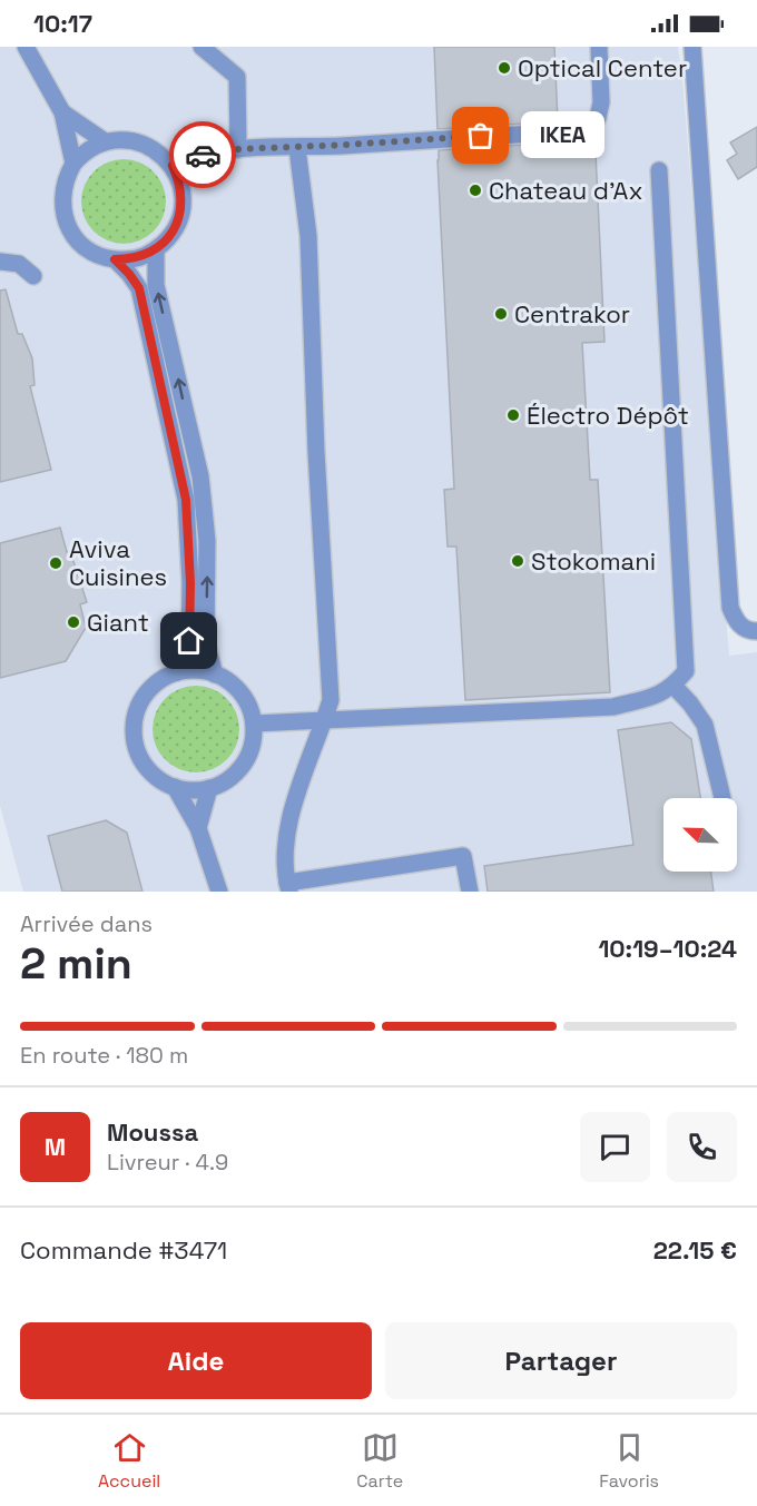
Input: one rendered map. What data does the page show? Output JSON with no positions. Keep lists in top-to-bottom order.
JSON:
{
  "places": [
    "Optical Center",
    "IKEA",
    "Chateau d'Ax",
    "Centrakor",
    "Électro Dépôt",
    "Stokomani",
    "Aviva Cuisines",
    "Giant"
  ],
  "north": "top left",
  "page": {
    "status": "10:17",
    "bubble": "IKEA",
    "heading": ["2 min", "Arrivée dans", "10:19–10:24"],
    "panel": [
      "Moussa",
      "Livreur · 4.9",
      "Commande #3471",
      "22.15 €"
    ],
    "bar": "En route · 180 m",
    "round": "M",
    "buttons": ["Aide", "Partager"],
    "tabs": ["Accueil", "Carte", "Favoris"]
  }
}
